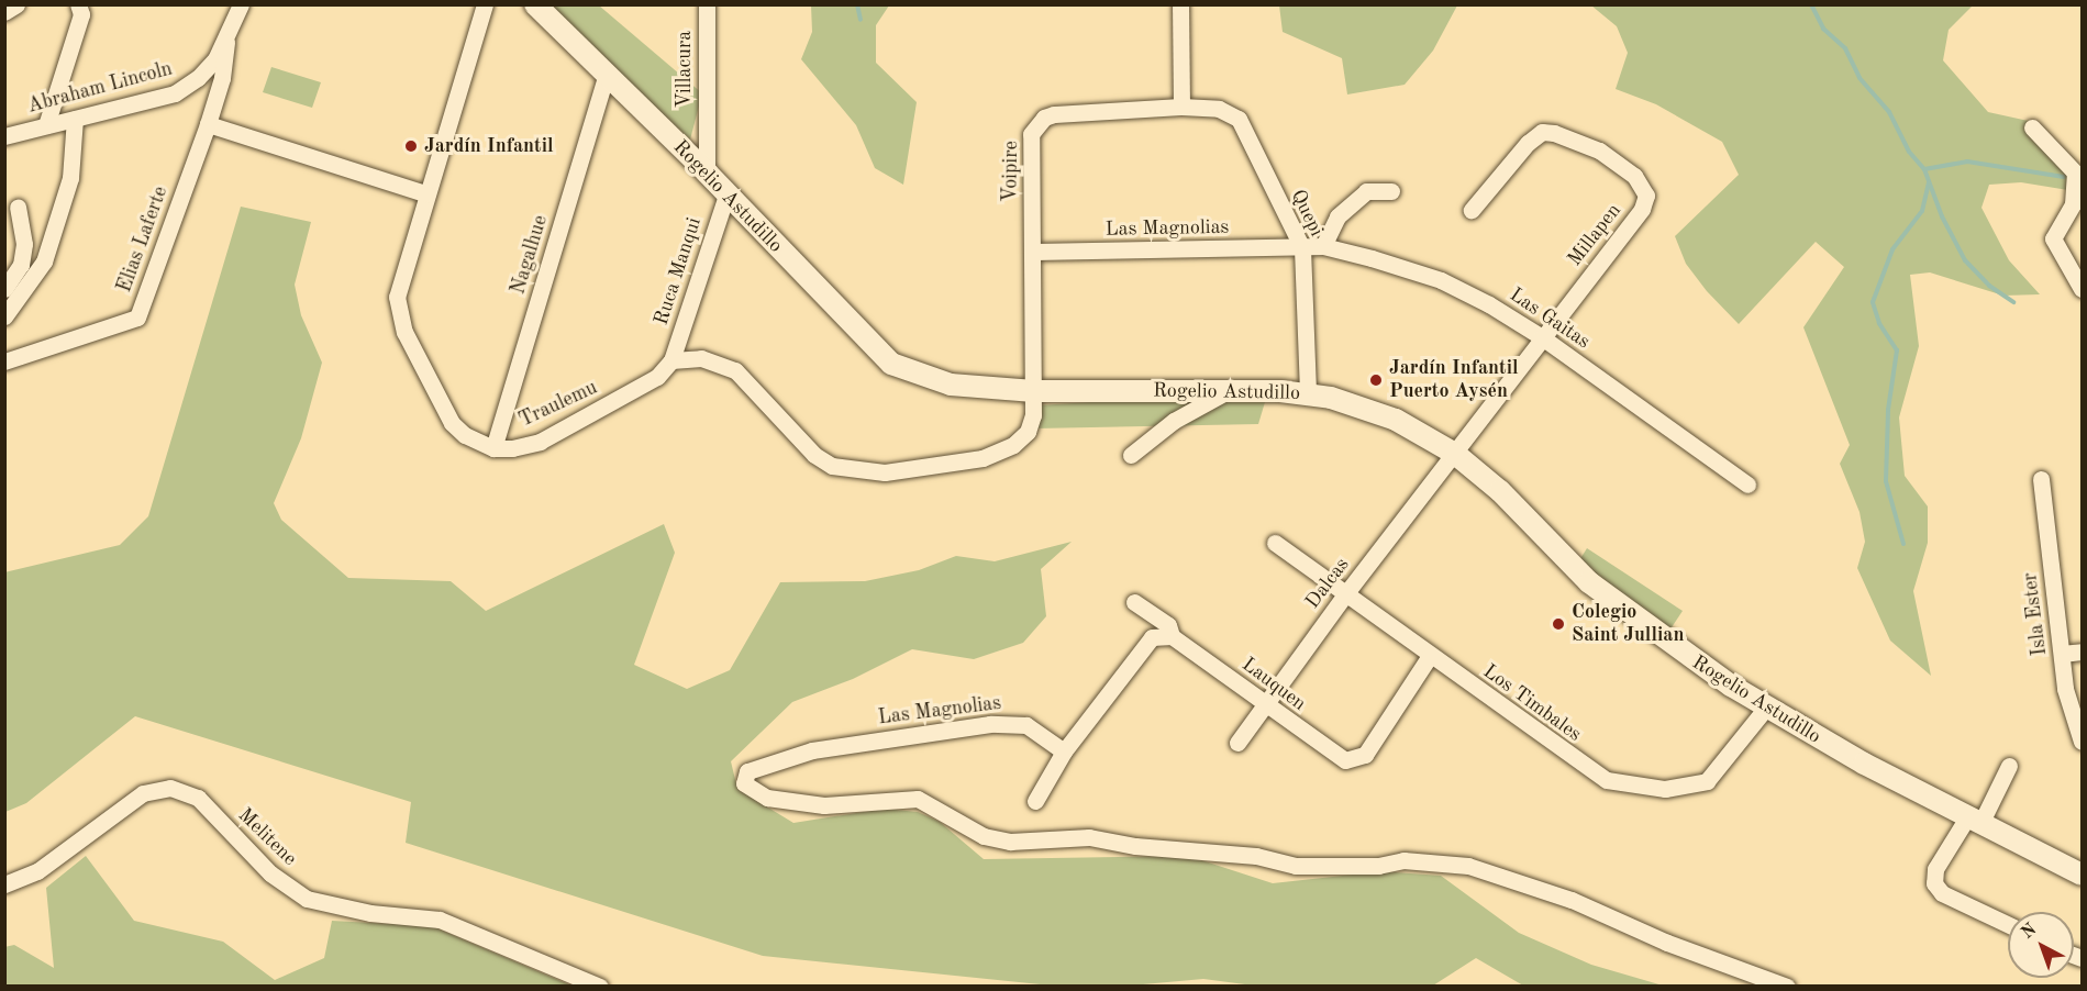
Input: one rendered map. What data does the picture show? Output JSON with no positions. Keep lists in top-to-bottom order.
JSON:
{
  "streets": {
    "street": [
      "Villacura",
      "Abraham Lincoln",
      "Voipire",
      "Rogelio Astudillo",
      "Quepi",
      "Las Magnolias",
      "Millapen",
      "Elias Laferte",
      "Nagalhue",
      "Ruca Manqui",
      "Las Gaitas",
      "Traulemu",
      "Dalcas",
      "Isla Ester",
      "Lauquen",
      "Los Timbales",
      "Melitene"
    ]
  },
  "crossings": [
    ["Villacura", "Rogelio Astudillo"],
    ["Abraham Lincoln", "Elias Laferte"],
    ["Voipire", "Rogelio Astudillo"],
    ["Voipire", "Quepi"],
    ["Voipire", "Las Magnolias"],
    ["Rogelio Astudillo", "Quepi"],
    ["Rogelio Astudillo", "Millapen"],
    ["Rogelio Astudillo", "Nagalhue"],
    ["Rogelio Astudillo", "Ruca Manqui"],
    ["Rogelio Astudillo", "Dalcas"],
    ["Rogelio Astudillo", "Los Timbales"],
    ["Quepi", "Las Magnolias"],
    ["Quepi", "Las Gaitas"],
    ["Las Magnolias", "Las Gaitas"],
    ["Millapen", "Las Gaitas"],
    ["Millapen", "Dalcas"],
    ["Nagalhue", "Traulemu"],
    ["Ruca Manqui", "Traulemu"],
    ["Dalcas", "Lauquen"],
    ["Dalcas", "Los Timbales"],
    ["Lauquen", "Los Timbales"]
  ],
  "places": ["Jardín Infantil", "Jardín Infantil Puerto Aysén", "Colegio Saint Jullian"],
  "north": "top left"
}
